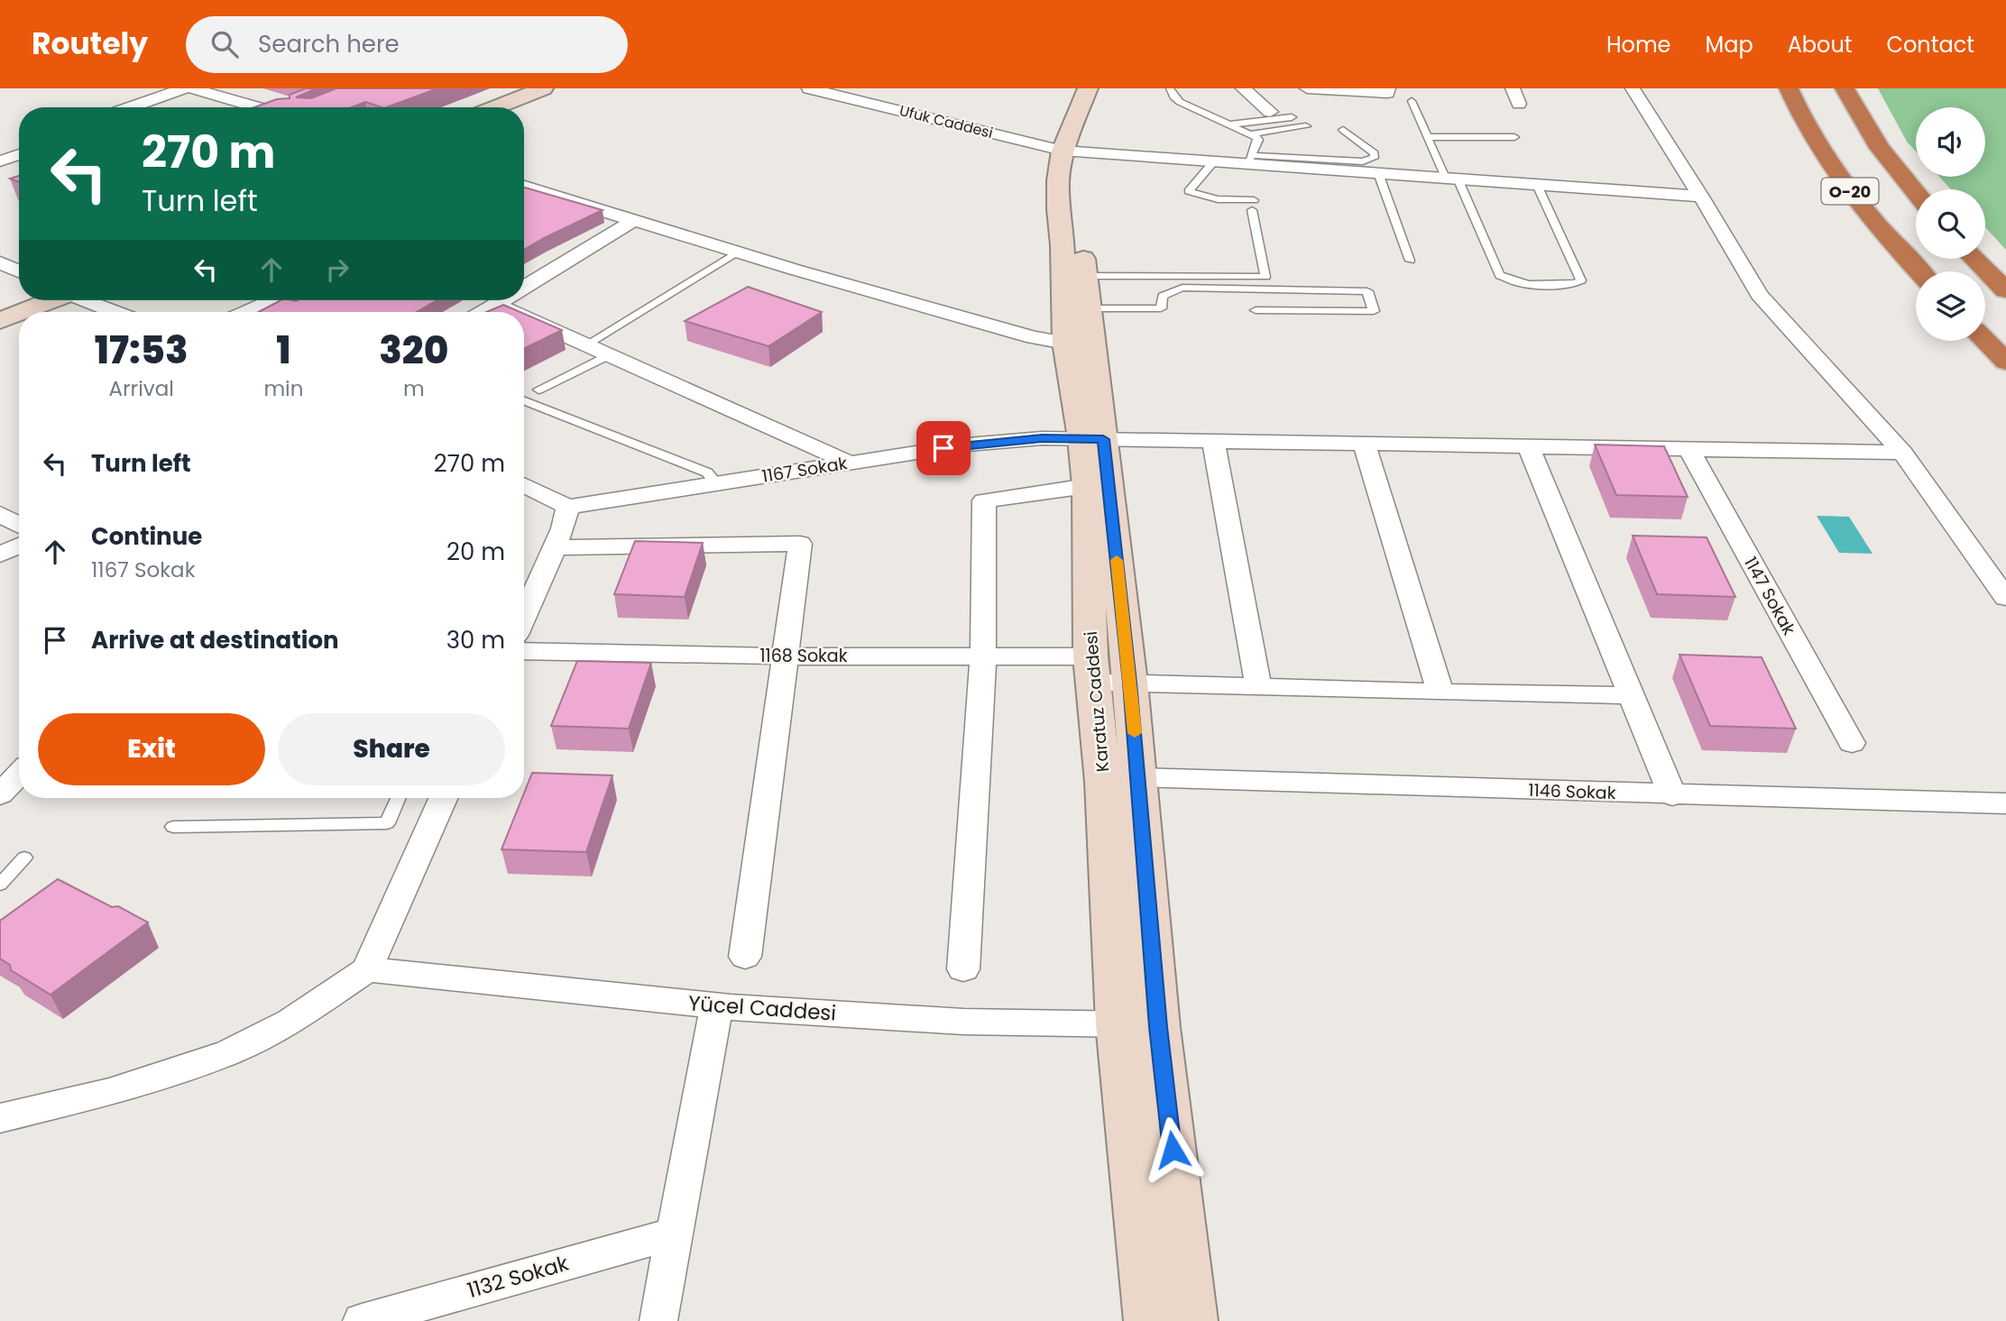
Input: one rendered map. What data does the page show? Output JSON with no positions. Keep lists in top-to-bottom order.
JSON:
{
  "streets": {
    "highway": ["O-20"],
    "street": [
      "Ufuk Caddesi",
      "1167 Sokak",
      "1147 Sokak",
      "1168 Sokak",
      "Karatuz Caddesi",
      "1146 Sokak",
      "Yücel Caddesi",
      "1132 Sokak"
    ]
  },
  "crossings": [
    ["Ufuk Caddesi", "Karatuz Caddesi"],
    ["1167 Sokak", "1147 Sokak"],
    ["1167 Sokak", "Karatuz Caddesi"],
    ["1168 Sokak", "Karatuz Caddesi"],
    ["Karatuz Caddesi", "1146 Sokak"],
    ["Karatuz Caddesi", "Yücel Caddesi"]
  ],
  "page": {
    "header": "Routely",
    "search": "Search here",
    "nav": [
      "Home",
      "Map",
      "About",
      "Contact"
    ],
    "turn": ["270 m", "Turn left"],
    "eta": [
      "17:53",
      "Arrival",
      "1",
      "min",
      "320",
      "m"
    ],
    "list": [
      {
        "name": "Turn left",
        "value": "270 m"
      },
      {
        "name": "Continue",
        "note": "1167 Sokak",
        "value": "20 m"
      },
      {
        "name": "Arrive at destination",
        "value": "30 m"
      }
    ],
    "buttons": ["Exit", "Share"]
  }
}
